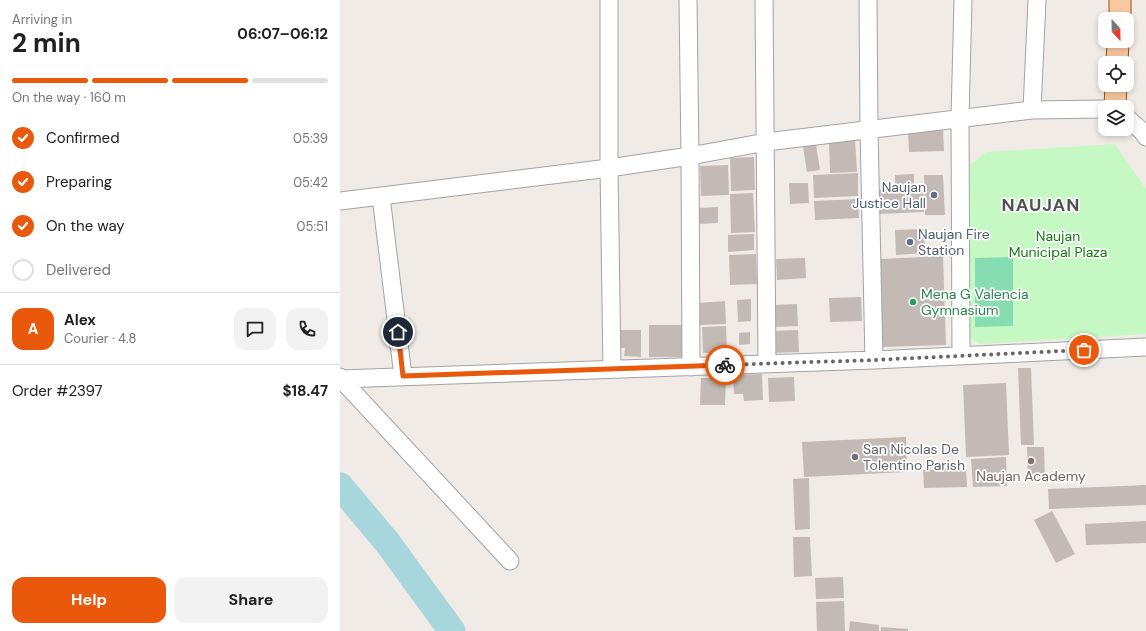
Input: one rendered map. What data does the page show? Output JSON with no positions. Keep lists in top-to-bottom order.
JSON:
{
  "districts": ["NAUJAN"],
  "parks": ["Naujan Municipal Plaza"],
  "places": [
    "Naujan Justice Hall",
    "Naujan Fire Station",
    "Mena G Valencia Gymnasium",
    "San Nicolas De Tolentino Parish",
    "Naujan Academy"
  ],
  "north": "bottom",
  "page": {
    "heading": ["2 min", "Arriving in", "06:07–06:12"],
    "panel": [
      "Alex",
      "Courier · 4.8",
      "Order #2397",
      "$18.47"
    ],
    "bar": "On the way · 160 m",
    "list": [
      ["Confirmed", "05:39"],
      ["Preparing", "05:42"],
      ["On the way", "05:51"],
      "Delivered"
    ],
    "round": "A",
    "buttons": ["Help", "Share"]
  }
}
